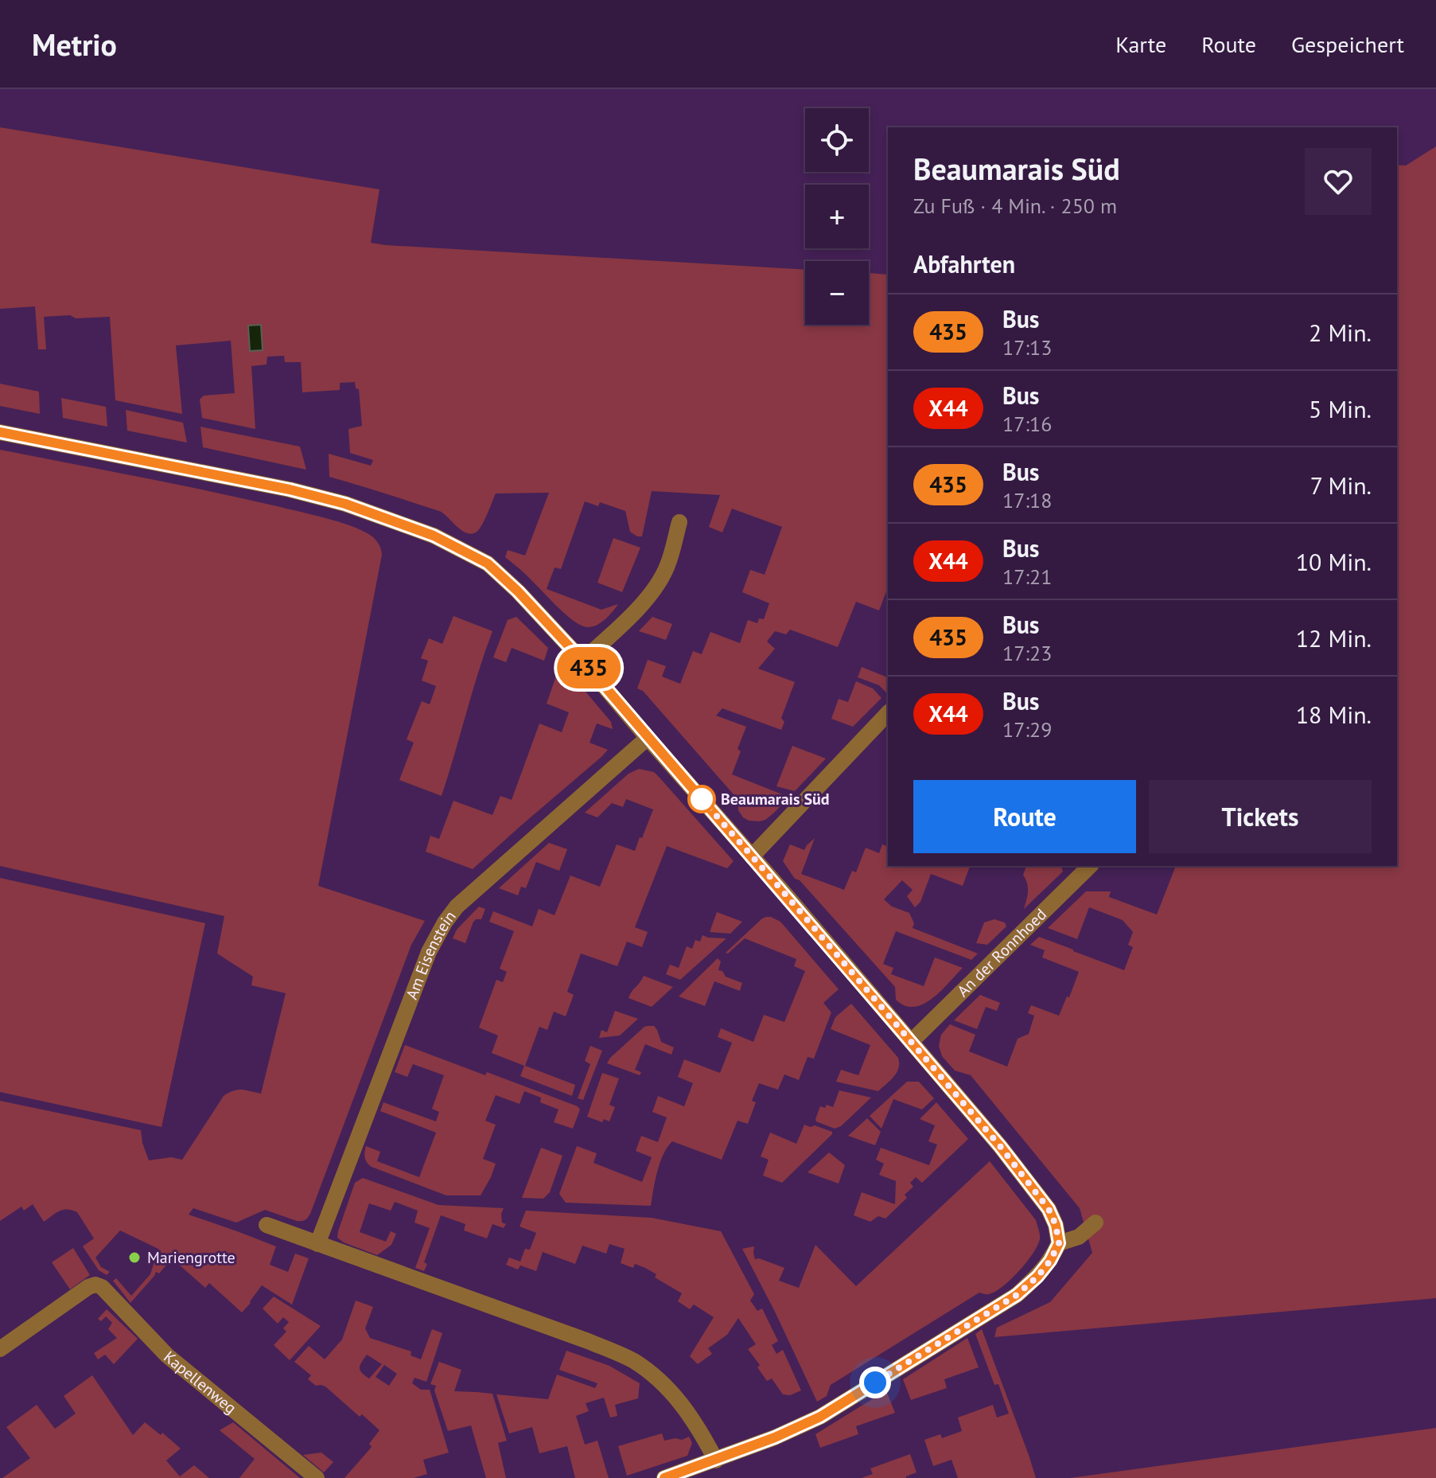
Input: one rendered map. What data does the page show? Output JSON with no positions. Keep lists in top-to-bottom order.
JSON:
{
  "streets": {
    "street": ["An der Ronnhoed", "Am Eisenstein", "Kapellenweg"]
  },
  "places": ["Beaumarais Süd", "Mariengrotte"],
  "lines": ["bus line 435"],
  "page": {
    "header": "Metrio",
    "nav": ["Karte", "Route", "Gespeichert"],
    "on_map": "435",
    "map_buttons": ["+", "−"],
    "heading": [
      ["Beaumarais Süd", "Zu Fuß · 4 Min. · 250 m"],
      "Abfahrten"
    ],
    "list": [
      {
        "mark": "435",
        "name": "Bus",
        "note": "17:13",
        "value": "2 Min."
      },
      {
        "mark": "X44",
        "name": "Bus",
        "note": "17:16",
        "value": "5 Min."
      },
      {
        "mark": "435",
        "name": "Bus",
        "note": "17:18",
        "value": "7 Min."
      },
      {
        "mark": "X44",
        "name": "Bus",
        "note": "17:21",
        "value": "10 Min."
      },
      {
        "mark": "435",
        "name": "Bus",
        "note": "17:23",
        "value": "12 Min."
      },
      {
        "mark": "X44",
        "name": "Bus",
        "note": "17:29",
        "value": "18 Min."
      }
    ],
    "buttons": ["Route", "Tickets"]
  }
}
